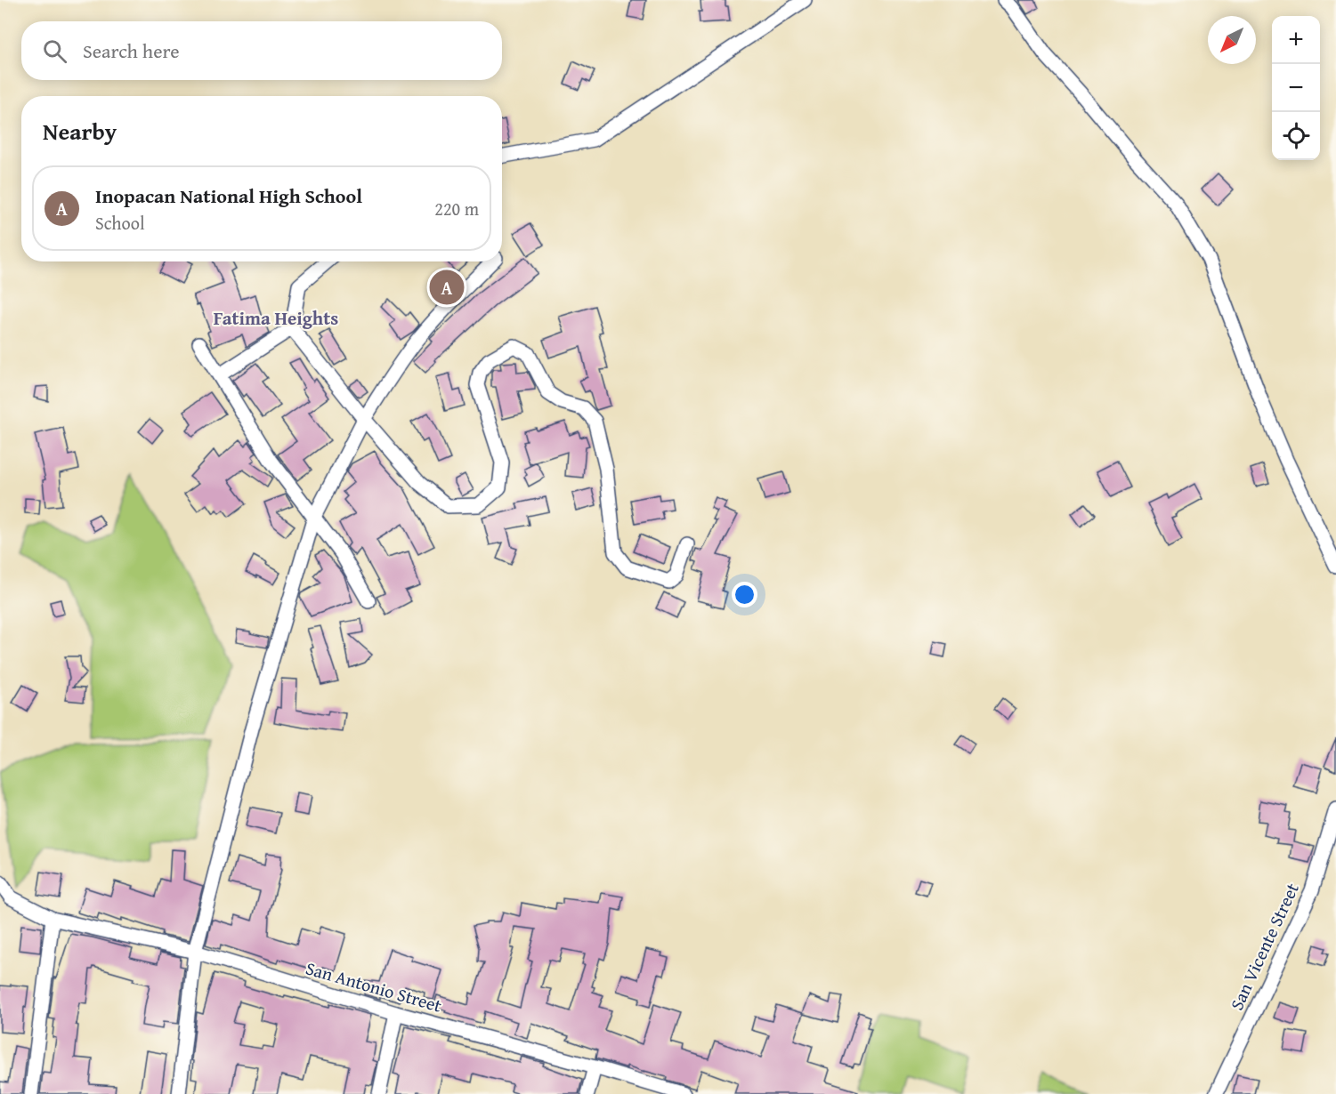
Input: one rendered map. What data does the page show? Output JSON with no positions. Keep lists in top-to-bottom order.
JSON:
{
  "streets": {
    "street": ["San Vicente Street", "San Antonio Street"]
  },
  "districts": ["Fatima Heights"],
  "north": "bottom left",
  "page": {
    "map_buttons": ["+", "−"],
    "search": "Search here",
    "heading": "Nearby",
    "list": [
      {
        "mark": "A",
        "name": "Inopacan National High School",
        "note": "School",
        "value": "220 m"
      }
    ],
    "pins": "A"
  }
}
